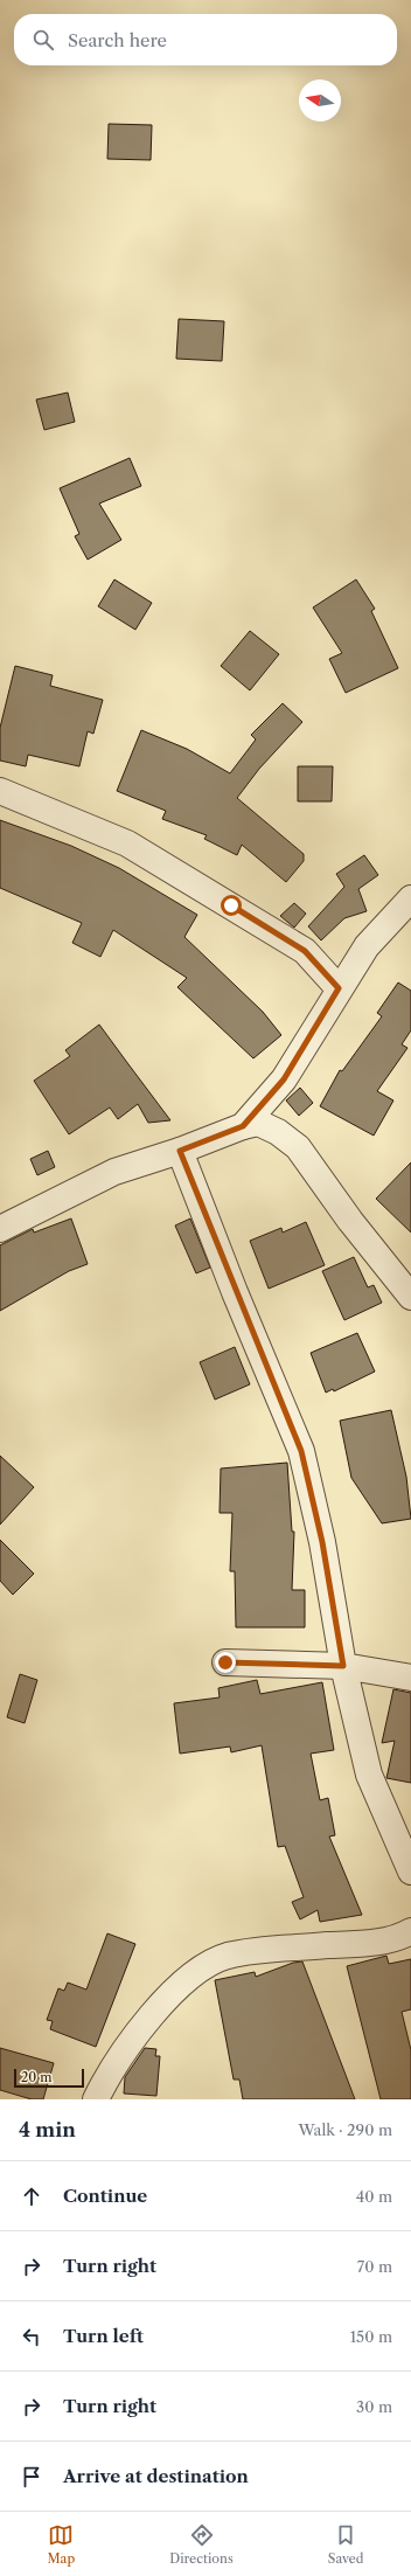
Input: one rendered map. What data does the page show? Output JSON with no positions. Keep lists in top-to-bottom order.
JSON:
{
  "scale_bar": "20 m",
  "north": "left",
  "page": {
    "search": "Search here",
    "scale": "20 m",
    "heading": ["4 min", "Walk · 290 m"],
    "list": [
      ["Continue", "40 m"],
      ["Turn right", "70 m"],
      ["Turn left", "150 m"],
      ["Turn right", "30 m"],
      "Arrive at destination"
    ],
    "nav": ["Map", "Directions", "Saved"]
  }
}
